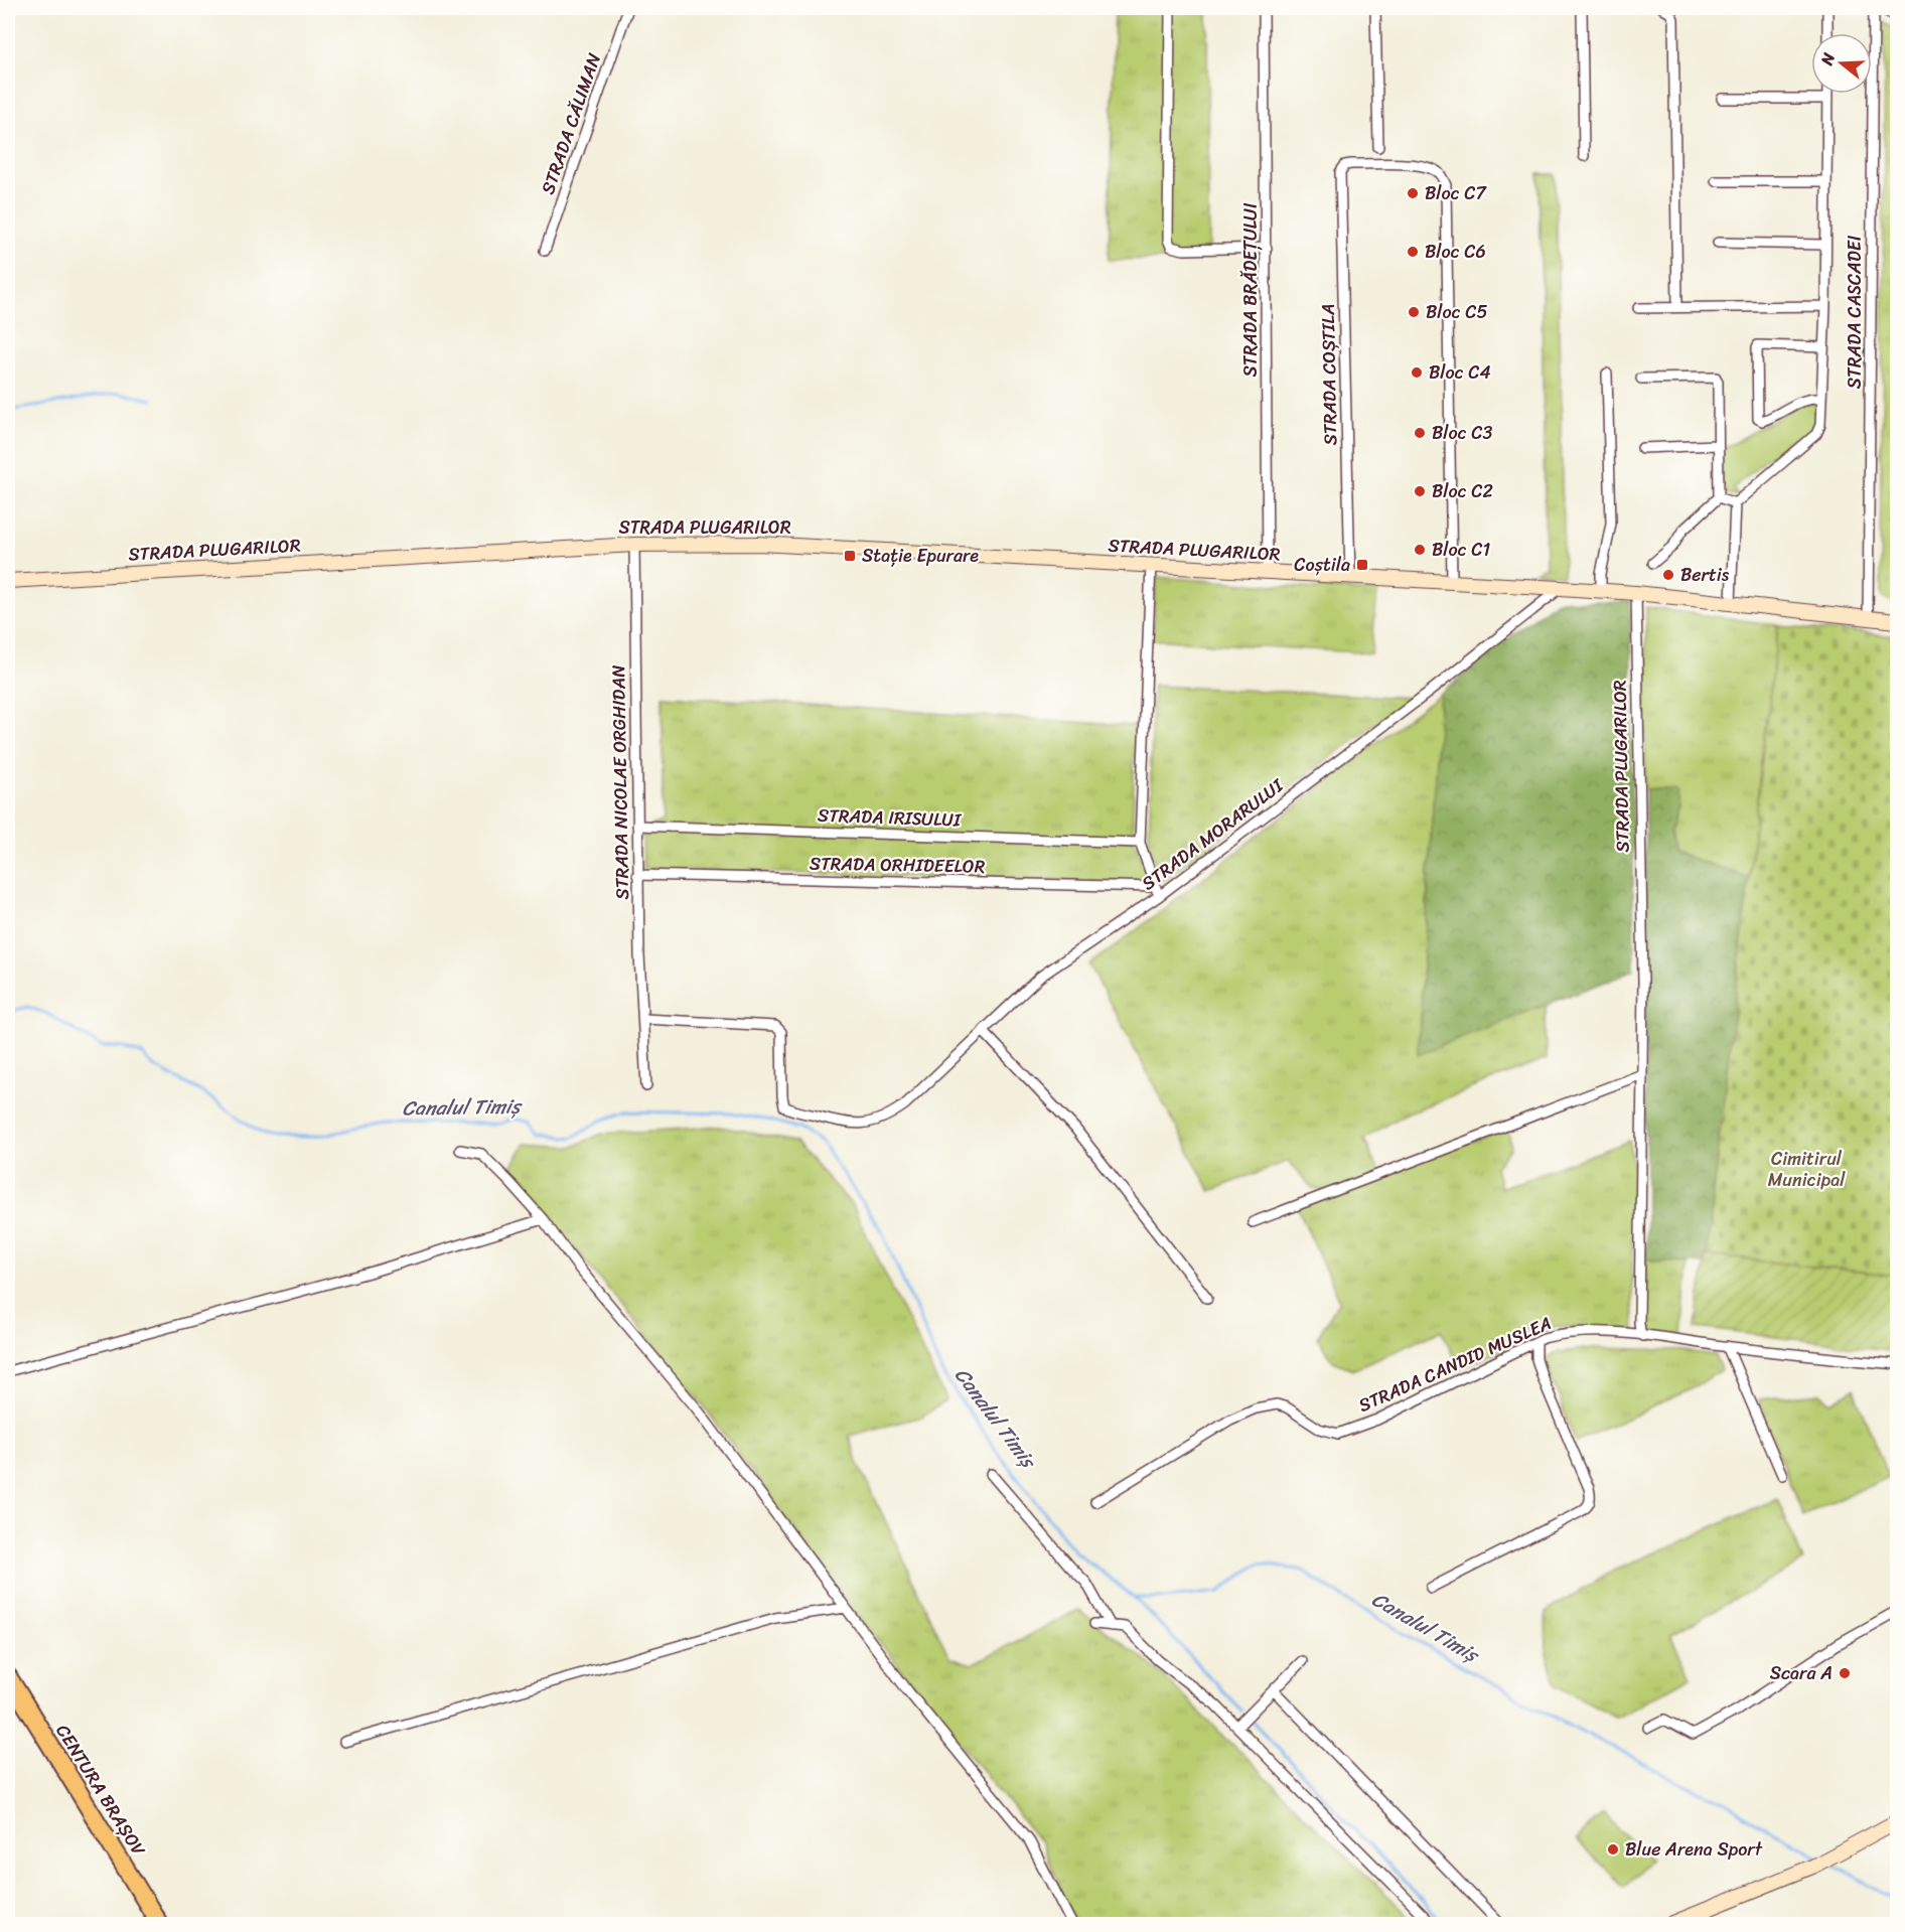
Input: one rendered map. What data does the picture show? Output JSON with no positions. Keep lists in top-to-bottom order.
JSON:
{
  "streets": {
    "highway": ["CENTURA BRAȘOV"],
    "street": [
      "STRADA CĂLIMAN",
      "STRADA BRĂDEȚULUI",
      "STRADA CASCADEI",
      "STRADA COȘTILA",
      "STRADA PLUGARILOR",
      "STRADA NICOLAE ORGHIDAN",
      "STRADA IRISULUI",
      "STRADA MORARULUI",
      "STRADA ORHIDEELOR",
      "STRADA CANDID MUSLEA"
    ]
  },
  "crossings": [
    ["STRADA BRĂDEȚULUI", "STRADA PLUGARILOR"],
    ["STRADA COȘTILA", "STRADA PLUGARILOR"],
    ["STRADA PLUGARILOR", "STRADA NICOLAE ORGHIDAN"],
    ["STRADA PLUGARILOR", "STRADA MORARULUI"],
    ["STRADA PLUGARILOR", "STRADA CANDID MUSLEA"],
    ["STRADA NICOLAE ORGHIDAN", "STRADA IRISULUI"],
    ["STRADA NICOLAE ORGHIDAN", "STRADA MORARULUI"],
    ["STRADA NICOLAE ORGHIDAN", "STRADA ORHIDEELOR"],
    ["STRADA MORARULUI", "STRADA ORHIDEELOR"]
  ],
  "water": ["Canalul Timiș"],
  "parks": ["Cimitirul Municipal"],
  "places": {
    "other": [
      "Bloc C7",
      "Bloc C6",
      "Bloc C5",
      "Bloc C4",
      "Bloc C3",
      "Bloc C2",
      "Bloc C1",
      "Bertis",
      "Scara A",
      "Blue Arena Sport"
    ],
    "transit": ["Stație Epurare", "Coștila"]
  },
  "north": "left"
}
